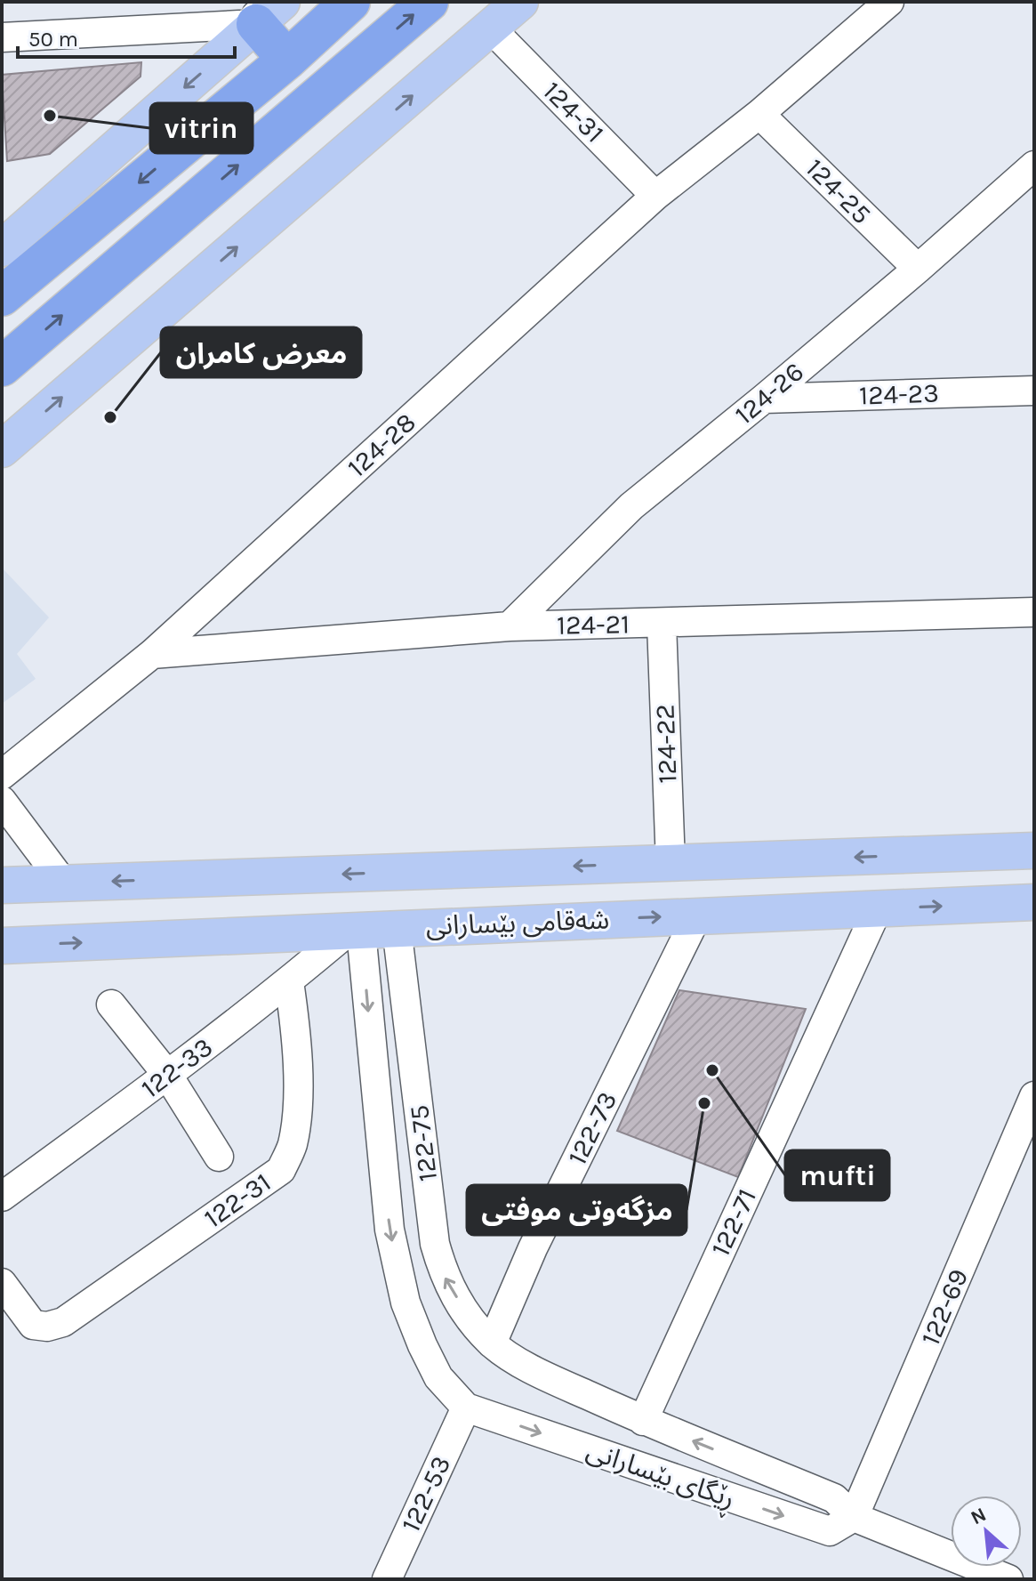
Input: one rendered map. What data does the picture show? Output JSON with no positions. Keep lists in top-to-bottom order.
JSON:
{
  "streets": {
    "main road": ["شەقامی بێسارانی"],
    "street": [
      "124-31",
      "124-25",
      "124-26",
      "124-23",
      "124-28",
      "124-21",
      "124-22",
      "122-33",
      "122-73",
      "122-75",
      "122-31",
      "122-71",
      "122-69",
      "ڕێگای بێسارانی",
      "122-53"
    ]
  },
  "crossings": [
    ["124-31", "124-28"],
    ["124-25", "124-26"],
    ["124-25", "124-28"],
    ["124-26", "124-23"],
    ["124-26", "124-21"],
    ["124-28", "124-21"],
    ["124-21", "124-22"],
    ["124-22", "شەقامی بێسارانی"],
    ["شەقامی بێسارانی", "122-33"],
    ["شەقامی بێسارانی", "122-73"],
    ["شەقامی بێسارانی", "122-75"],
    ["شەقامی بێسارانی", "122-71"],
    ["122-33", "122-31"],
    ["122-73", "122-75"],
    ["122-73", "ڕێگای بێسارانی"],
    ["122-75", "ڕێگای بێسارانی"],
    ["122-71", "ڕێگای بێسارانی"],
    ["122-69", "ڕێگای بێسارانی"],
    ["ڕێگای بێسارانی", "122-53"]
  ],
  "places": [
    "vitrin",
    "معرض كامران",
    "mufti",
    "مزگەوتی موفتی"
  ],
  "scale_bar": "50 m",
  "north": "top left"
}
